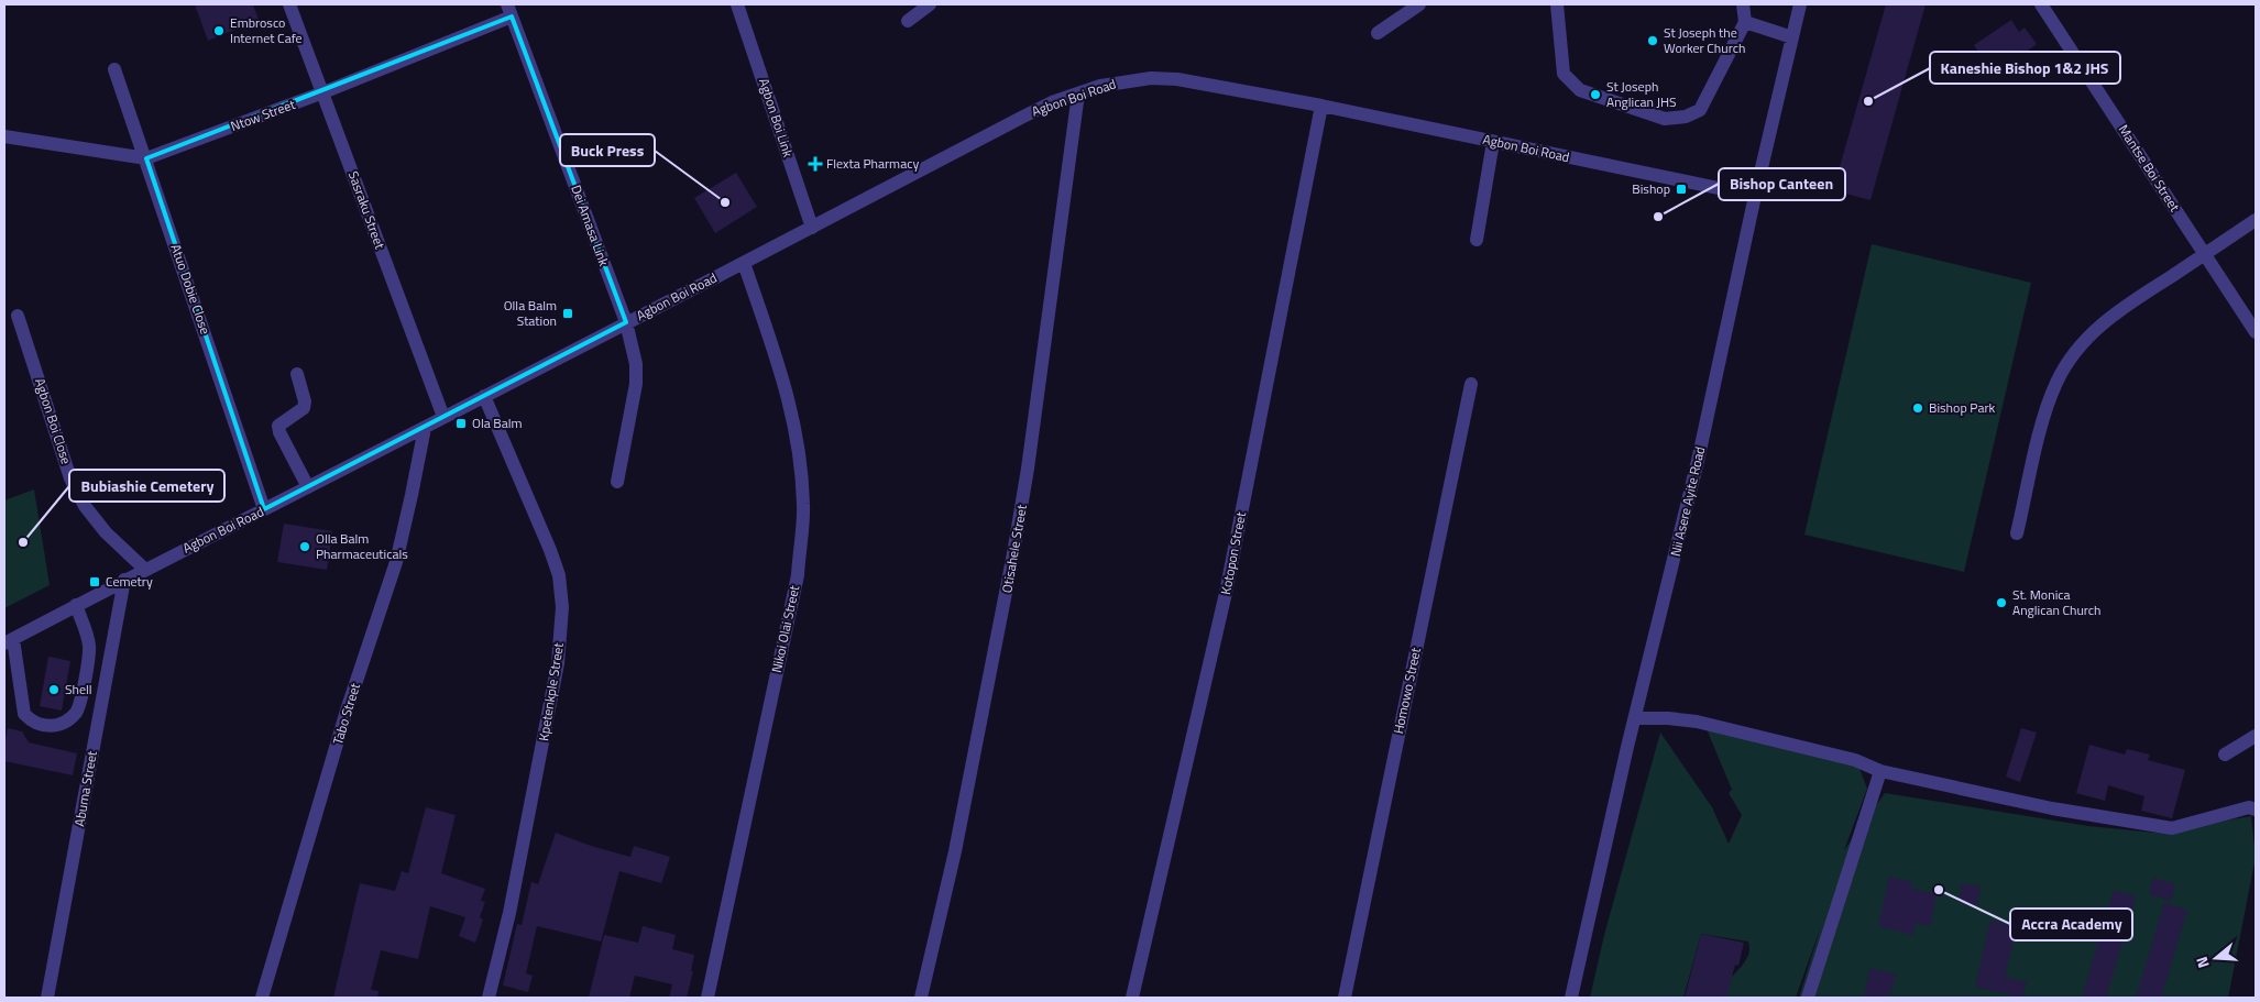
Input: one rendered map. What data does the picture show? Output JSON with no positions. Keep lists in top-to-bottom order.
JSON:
{
  "streets": {
    "street": [
      "Agbon Boi Road",
      "Ntow Street",
      "Agbon Boi Link",
      "Mantse Boi Street",
      "Sasraku Street",
      "Dei Amasa Link",
      "Atuo Dobie Close",
      "Agbon Boi Close",
      "Nii Asere Ayite Road",
      "Otisahele Street",
      "Kotopon Street",
      "Nikoi Olai Street",
      "Homowo Street",
      "Kpetenkple Street",
      "Tabo Street",
      "Abuma Street"
    ]
  },
  "crossings": [
    ["Agbon Boi Road", "Agbon Boi Link"],
    ["Agbon Boi Road", "Sasraku Street"],
    ["Agbon Boi Road", "Dei Amasa Link"],
    ["Agbon Boi Road", "Atuo Dobie Close"],
    ["Agbon Boi Road", "Agbon Boi Close"],
    ["Agbon Boi Road", "Nii Asere Ayite Road"],
    ["Agbon Boi Road", "Otisahele Street"],
    ["Agbon Boi Road", "Kotopon Street"],
    ["Agbon Boi Road", "Nikoi Olai Street"],
    ["Agbon Boi Road", "Kpetenkple Street"],
    ["Agbon Boi Road", "Tabo Street"],
    ["Agbon Boi Road", "Abuma Street"],
    ["Ntow Street", "Sasraku Street"],
    ["Ntow Street", "Dei Amasa Link"],
    ["Ntow Street", "Atuo Dobie Close"]
  ],
  "places": {
    "other": [
      "Embrosco Internet Cafe",
      "St Joseph the Worker Church",
      "St Joseph Anglican JHS",
      "Kaneshie Bishop 1&2 JHS",
      "Buck Press",
      "Bishop Canteen",
      "Bishop Park",
      "Bubiashie Cemetery",
      "Olla Balm Pharmaceuticals",
      "St. Monica Anglican Church",
      "Shell",
      "Accra Academy"
    ],
    "health": ["Flexta Pharmacy"],
    "transit": [
      "Bishop",
      "Olla Balm Station",
      "Ola Balm",
      "Cemetry"
    ]
  },
  "north": "left"
}
